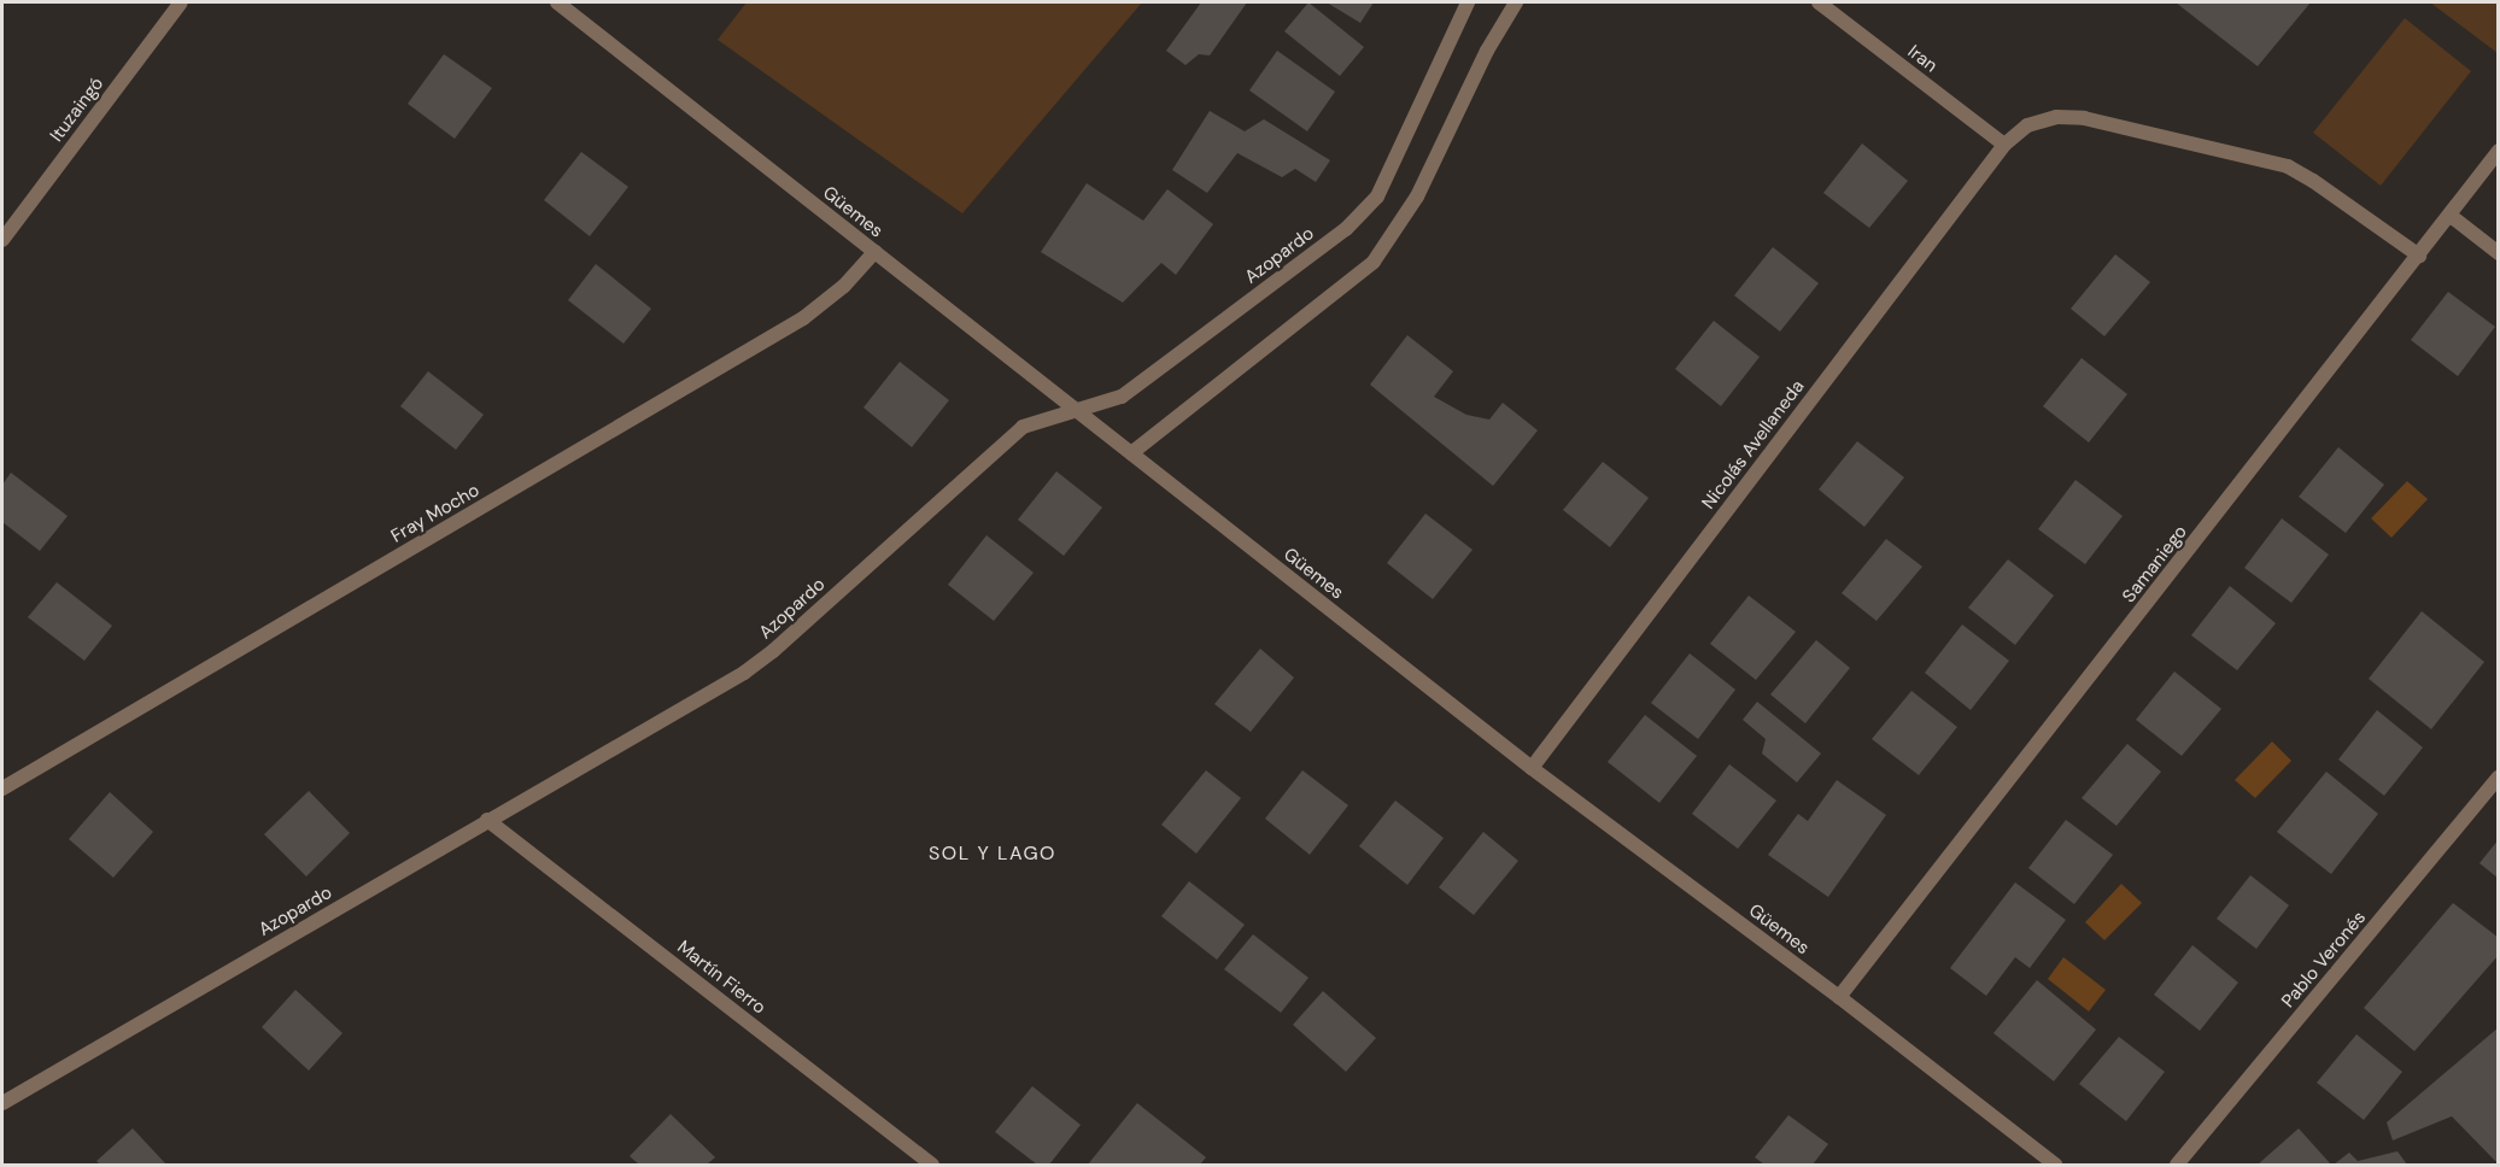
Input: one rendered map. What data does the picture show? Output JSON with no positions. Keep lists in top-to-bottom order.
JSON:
{
  "streets": {
    "street": [
      "Iran",
      "Ituzaingó",
      "Güemes",
      "Azopardo",
      "Nicolás Avellaneda",
      "Fray Mocho",
      "Samaniego",
      "Pablo Veronés",
      "Martín Fierro"
    ]
  },
  "crossings": [
    ["Iran", "Nicolás Avellaneda"],
    ["Güemes", "Azopardo"],
    ["Güemes", "Nicolás Avellaneda"],
    ["Güemes", "Fray Mocho"],
    ["Güemes", "Samaniego"],
    ["Azopardo", "Martín Fierro"],
    ["Nicolás Avellaneda", "Samaniego"]
  ],
  "districts": ["SOL Y LAGO"]
}
